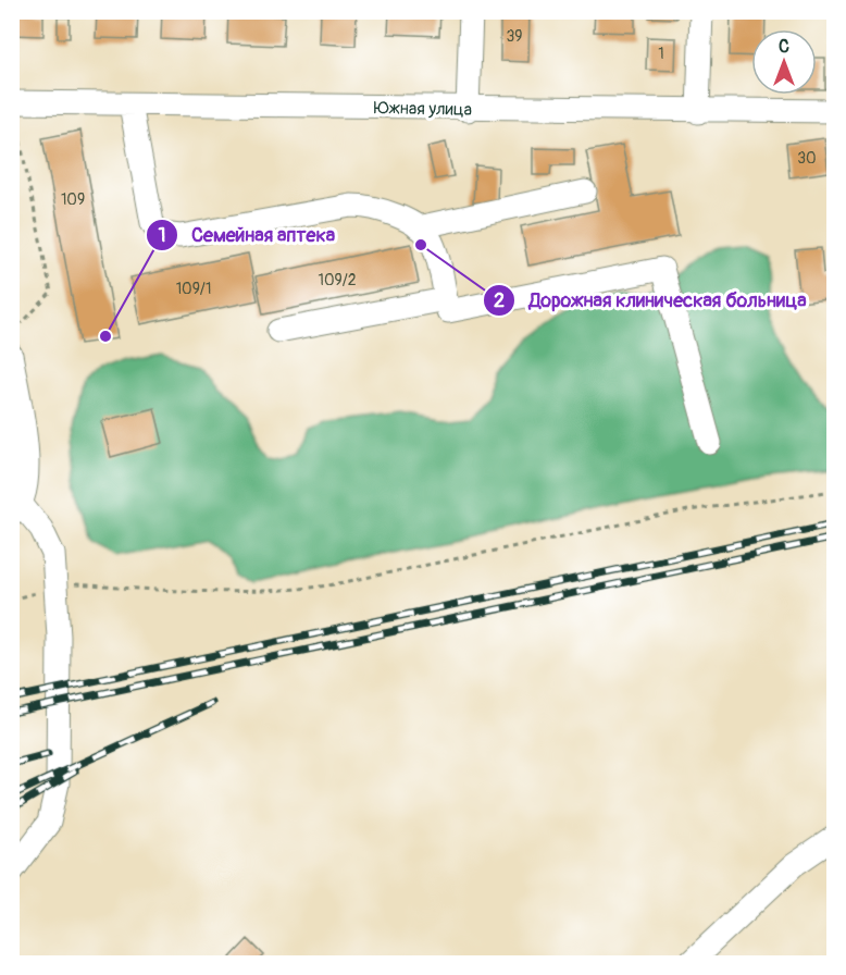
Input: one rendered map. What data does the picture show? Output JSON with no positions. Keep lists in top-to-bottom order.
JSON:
{
  "streets": {
    "street": ["Южная улица"]
  },
  "places": ["Дорожная клиническая больница", "Семейная аптека"],
  "house_numbers": [
    "39",
    "1",
    "30",
    "109",
    "109/2",
    "109/1"
  ],
  "north": "top"
}
